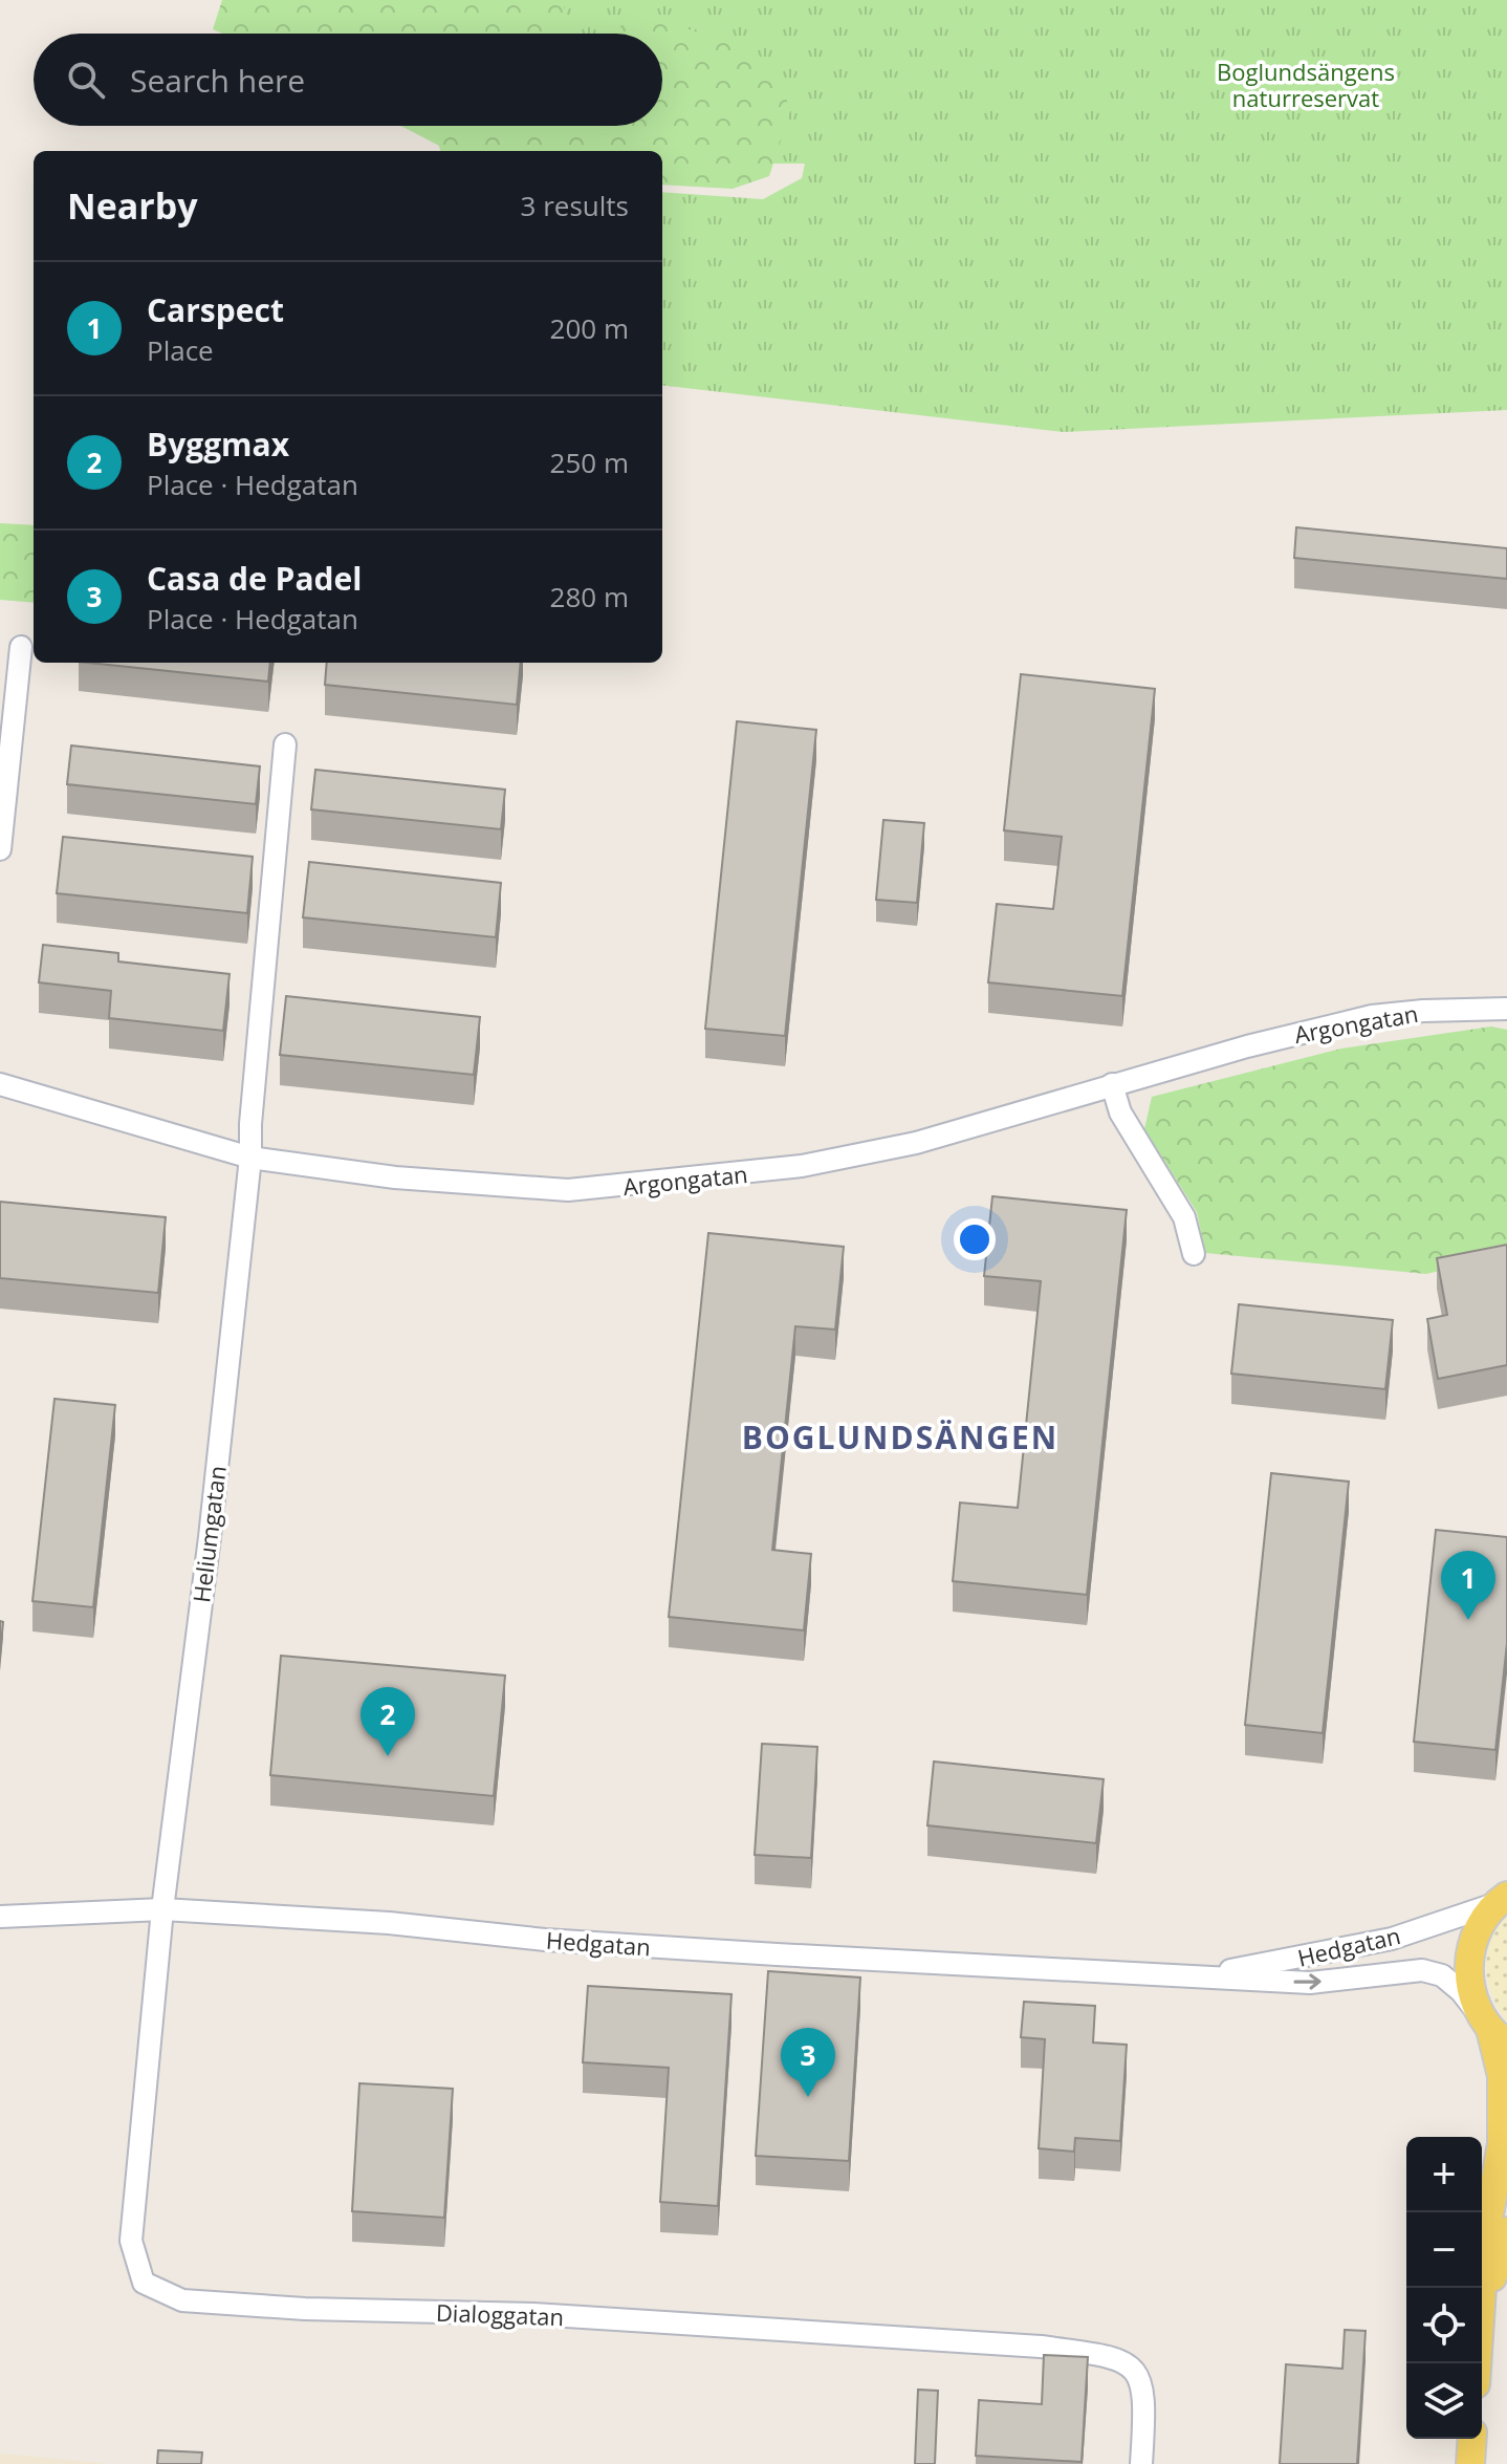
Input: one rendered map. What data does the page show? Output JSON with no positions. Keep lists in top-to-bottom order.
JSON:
{
  "streets": {
    "street": [
      "Argongatan",
      "Heliumgatan",
      "Hedgatan",
      "Dialoggatan"
    ]
  },
  "crossings": [
    ["Argongatan", "Heliumgatan"],
    ["Heliumgatan", "Hedgatan"],
    ["Heliumgatan", "Dialoggatan"],
    ["Hedgatan", "Dialoggatan"]
  ],
  "districts": ["BOGLUNDSÄNGEN"],
  "parks": ["Boglundsängens naturreservat"],
  "page": {
    "search": "Search here",
    "heading": ["Nearby", "3 results"],
    "list": [
      {
        "mark": "1",
        "name": "Carspect",
        "note": "Place",
        "value": "200 m"
      },
      {
        "mark": "2",
        "name": "Byggmax",
        "note": "Place · Hedgatan",
        "value": "250 m"
      },
      {
        "mark": "3",
        "name": "Casa de Padel",
        "note": "Place · Hedgatan",
        "value": "280 m"
      }
    ],
    "pins": ["1", "2", "3"],
    "map_buttons": ["+", "−"]
  }
}
